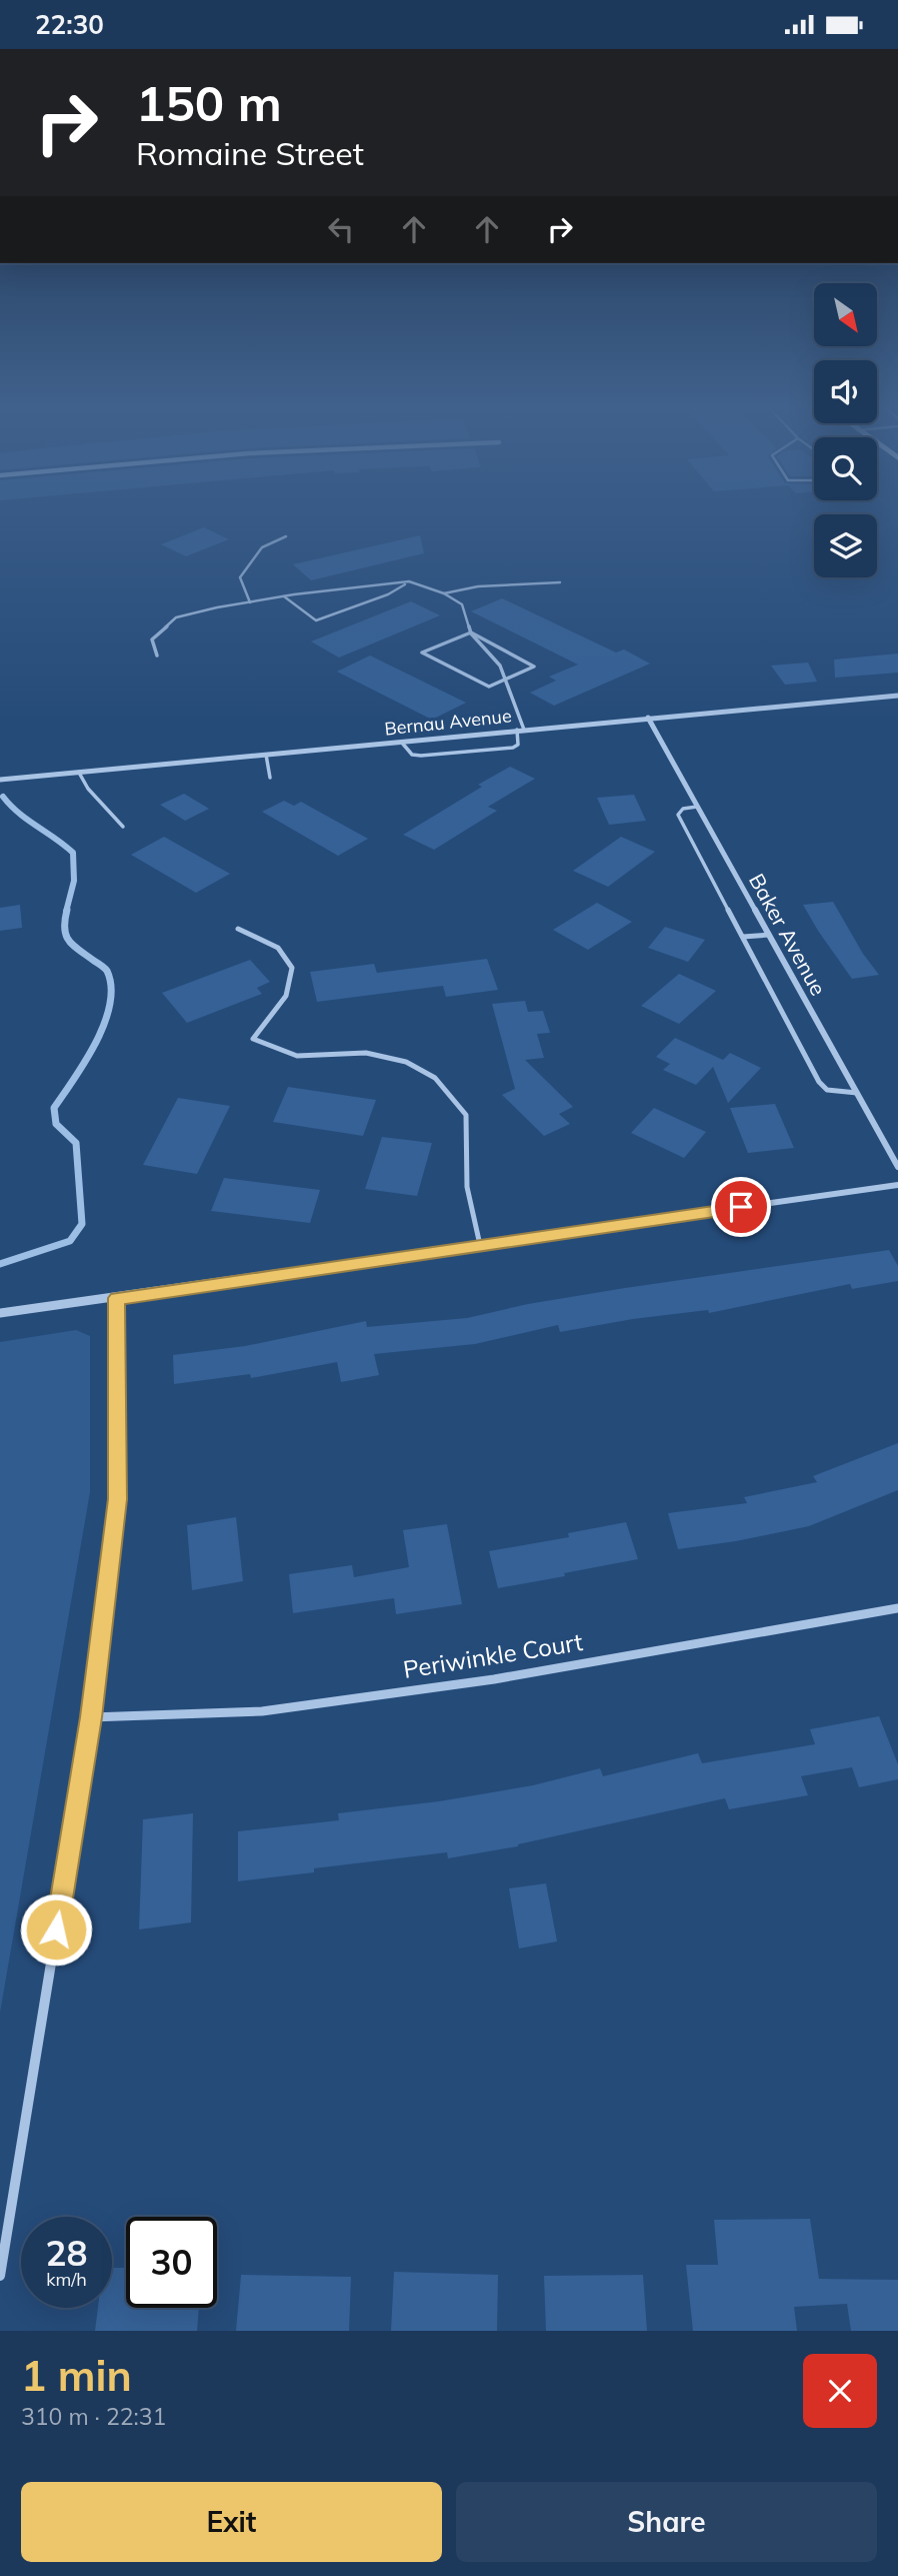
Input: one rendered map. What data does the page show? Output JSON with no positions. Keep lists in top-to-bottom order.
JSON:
{
  "streets": {
    "street": ["Bernau Avenue", "Baker Avenue", "Periwinkle Court"]
  },
  "crossings": [
    ["Bernau Avenue", "Baker Avenue"]
  ],
  "north": "bottom right",
  "page": {
    "status": "22:30",
    "turn": ["150 m", "Romaine Street"],
    "speed": "28 km/h",
    "limit": "30",
    "heading": ["1 min", "310 m · 22:31"],
    "buttons": ["Exit", "Share"]
  }
}
